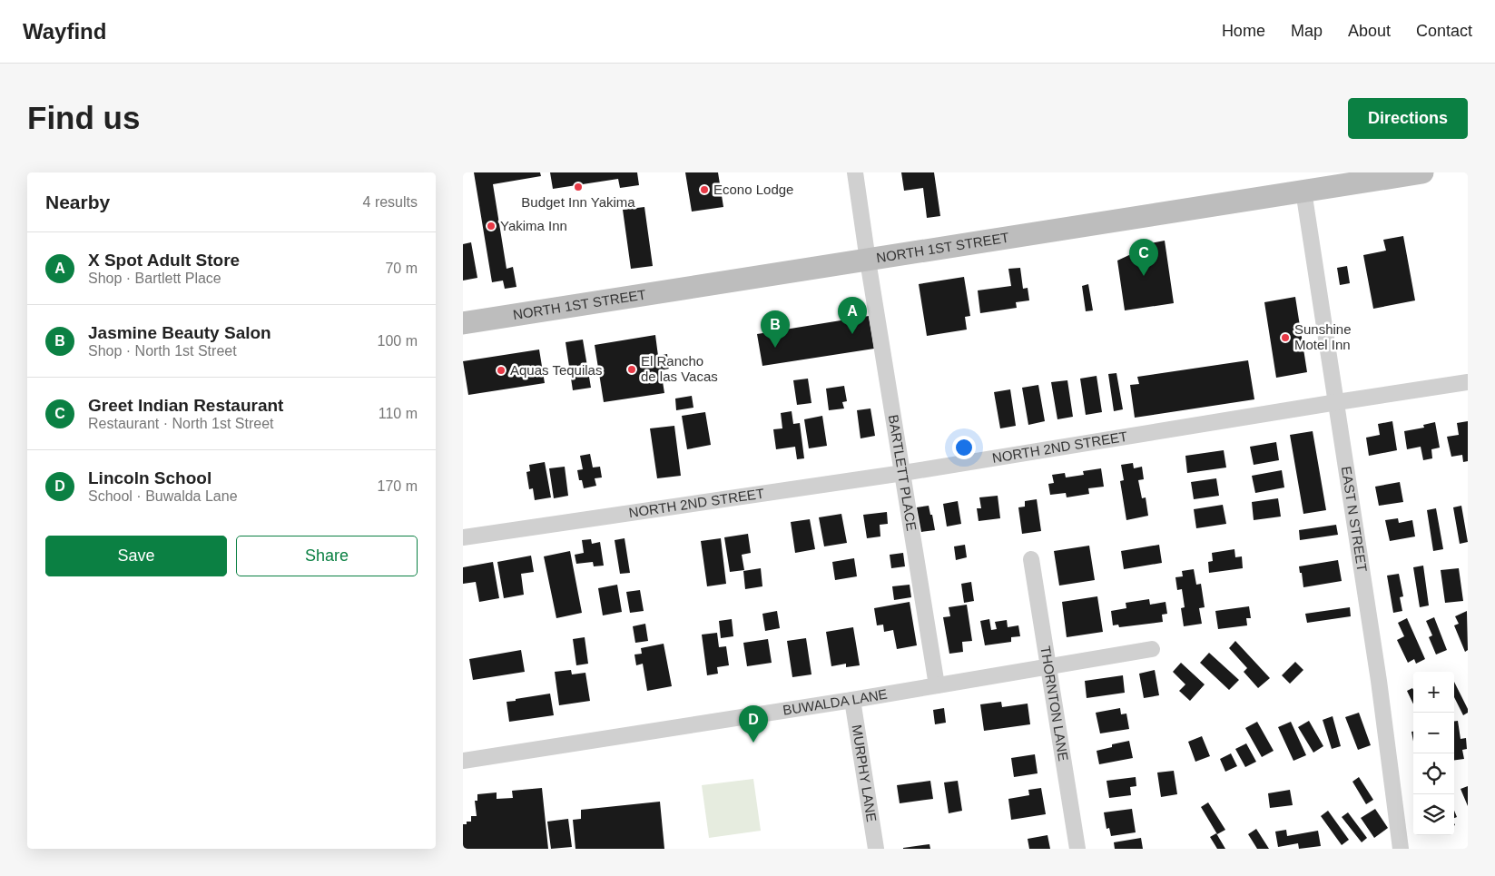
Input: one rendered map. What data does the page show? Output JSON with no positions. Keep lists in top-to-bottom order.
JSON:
{
  "streets": {
    "main road": ["NORTH 1ST STREET"],
    "street": [
      "NORTH 2ND STREET",
      "BARTLETT PLACE",
      "EAST N STREET",
      "BUWALDA LANE",
      "THORNTON LANE",
      "MURPHY LANE"
    ]
  },
  "crossings": [
    ["NORTH 1ST STREET", "BARTLETT PLACE"],
    ["NORTH 1ST STREET", "EAST N STREET"],
    ["NORTH 2ND STREET", "BARTLETT PLACE"],
    ["NORTH 2ND STREET", "EAST N STREET"],
    ["BARTLETT PLACE", "BUWALDA LANE"],
    ["BUWALDA LANE", "THORNTON LANE"],
    ["BUWALDA LANE", "MURPHY LANE"]
  ],
  "places": [
    "Budget Inn Yakima",
    "Econo Lodge",
    "Yakima Inn",
    "Sunshine Motel Inn",
    "El Rancho de las Vacas",
    "Aquas Tequilas"
  ],
  "page": {
    "header": "Wayfind",
    "nav": [
      "Home",
      "Map",
      "About",
      "Contact"
    ],
    "buttons": [
      "Directions",
      ["Save", "Share"]
    ],
    "title": "Find us",
    "heading": ["Nearby", "4 results"],
    "list": [
      {
        "mark": "A",
        "name": "X Spot Adult Store",
        "note": "Shop · Bartlett Place",
        "value": "70 m"
      },
      {
        "mark": "B",
        "name": "Jasmine Beauty Salon",
        "note": "Shop · North 1st Street",
        "value": "100 m"
      },
      {
        "mark": "C",
        "name": "Greet Indian Restaurant",
        "note": "Restaurant · North 1st Street",
        "value": "110 m"
      },
      {
        "mark": "D",
        "name": "Lincoln School",
        "note": "School · Buwalda Lane",
        "value": "170 m"
      }
    ],
    "pins": [
      "C",
      "A",
      "B",
      "D"
    ],
    "map_buttons": ["+", "−"]
  }
}
